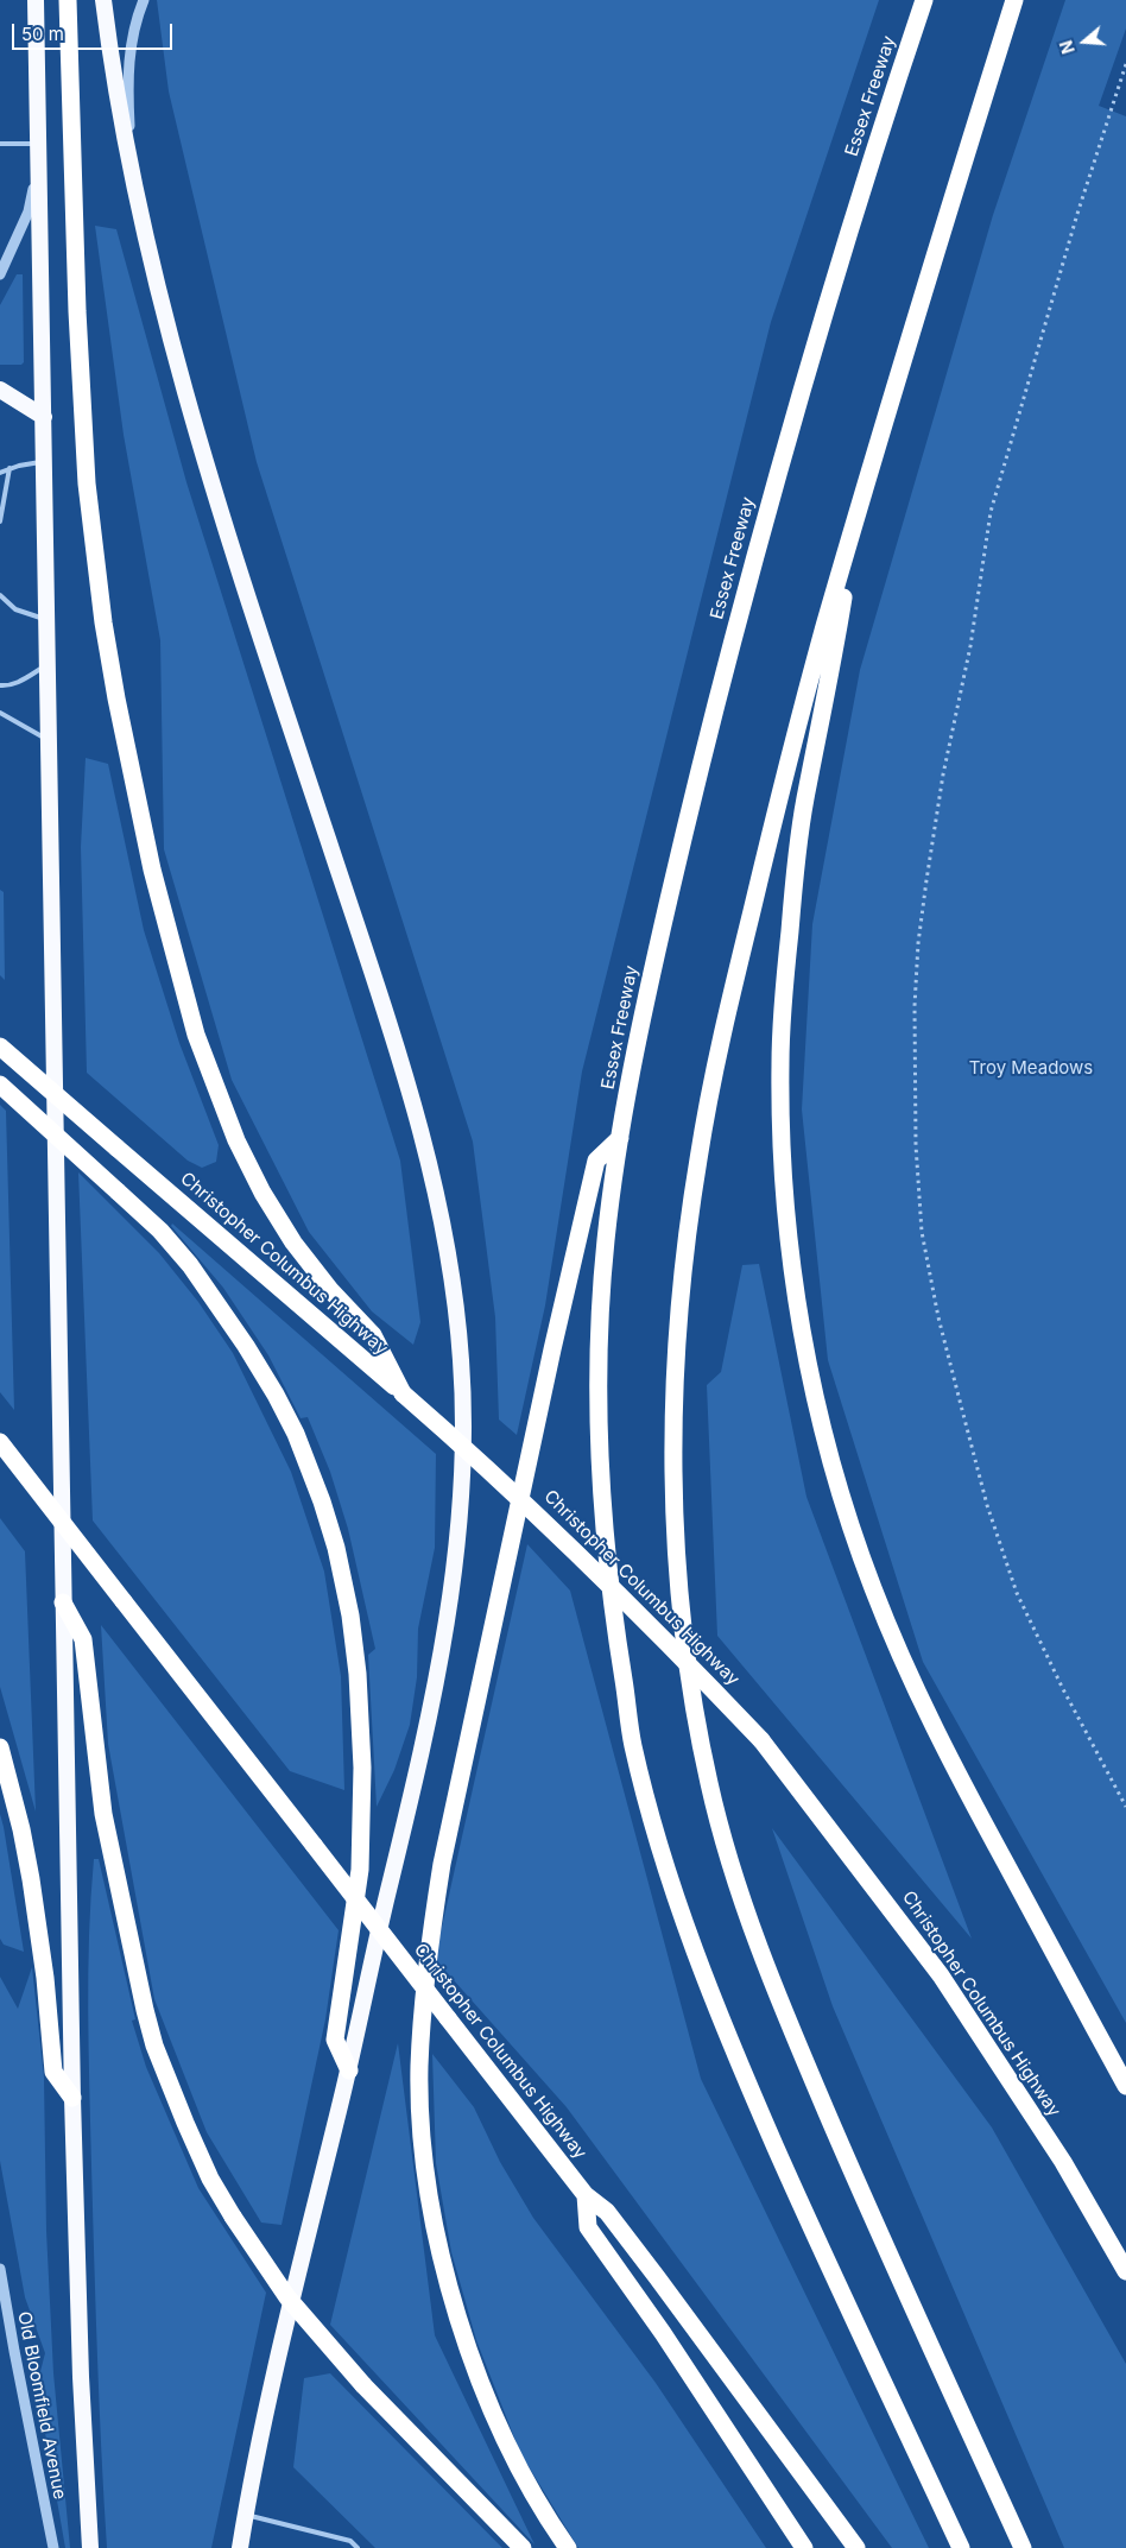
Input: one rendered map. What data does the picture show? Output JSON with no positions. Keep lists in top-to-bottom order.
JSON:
{
  "streets": {
    "highway": ["Essex Freeway", "Christopher Columbus Highway"],
    "street": ["Old Bloomfield Avenue"]
  },
  "parks": ["Troy Meadows"],
  "scale_bar": "50 m",
  "north": "left"
}
